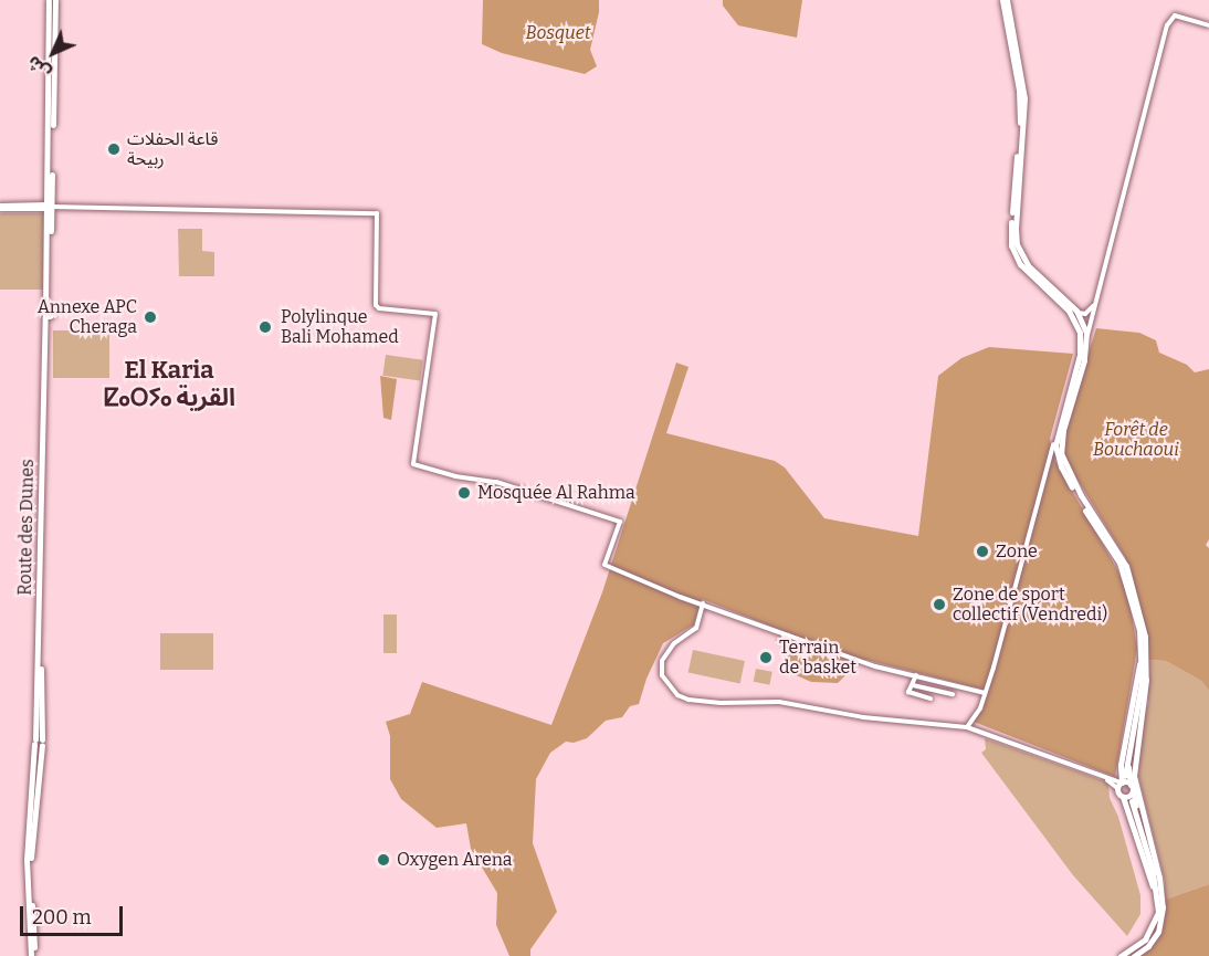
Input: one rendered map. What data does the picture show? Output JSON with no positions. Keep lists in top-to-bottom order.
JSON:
{
  "streets": {
    "main road": ["Route des Dunes"]
  },
  "districts": ["El Karia ⵇⴰⵔⵢⴰ القرية"],
  "parks": ["Bosquet", "Forêt de Bouchaoui"],
  "places": [
    "قاعة الحفلات ربيحة",
    "Annexe APC Cheraga",
    "Polylinque Bali Mohamed",
    "Mosquée Al Rahma",
    "Zone",
    "Zone de sport collectif (Vendredi)",
    "Terrain de basket",
    "Oxygen Arena"
  ],
  "scale_bar": "200 m",
  "north": "bottom left"
}
